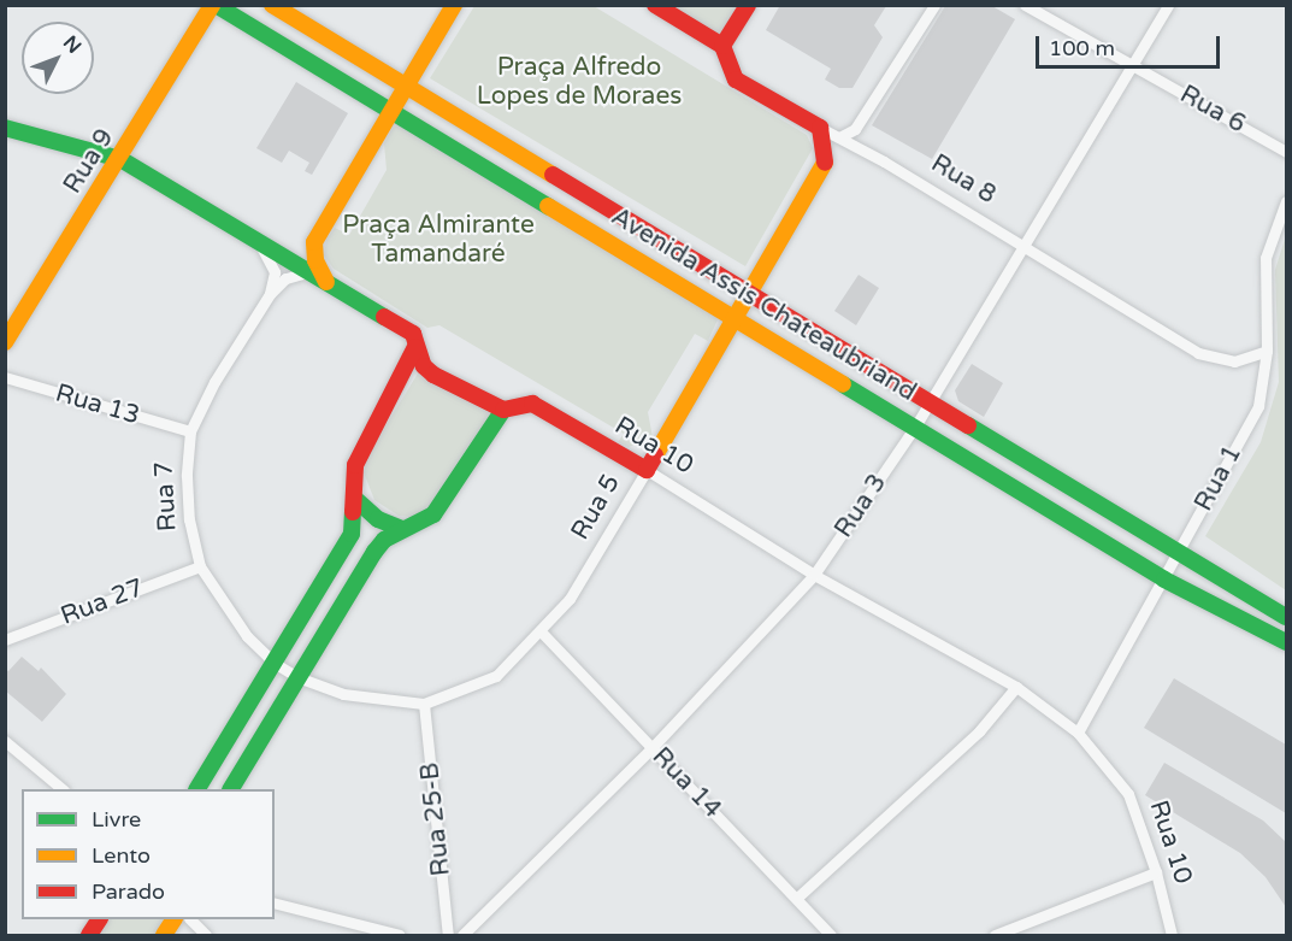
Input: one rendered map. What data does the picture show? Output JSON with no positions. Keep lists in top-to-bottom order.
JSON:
{
  "streets": {
    "main road": [
      "Rua 9",
      "Rua 8",
      "Avenida Assis Chateaubriand",
      "Rua 10",
      "Rua 5"
    ],
    "street": [
      "Rua 6",
      "Rua 13",
      "Rua 1",
      "Rua 7",
      "Rua 3",
      "Rua 27",
      "Rua 14",
      "Rua 25-B"
    ]
  },
  "crossings": [
    ["Rua 6", "Rua 3"],
    ["Rua 9", "Avenida Assis Chateaubriand"],
    ["Rua 8", "Rua 1"],
    ["Rua 8", "Rua 3"],
    ["Rua 8", "Rua 5"],
    ["Avenida Assis Chateaubriand", "Rua 1"],
    ["Avenida Assis Chateaubriand", "Rua 3"],
    ["Avenida Assis Chateaubriand", "Rua 5"],
    ["Rua 13", "Rua 7"],
    ["Rua 10", "Rua 1"],
    ["Rua 10", "Rua 3"],
    ["Rua 10", "Rua 5"],
    ["Rua 7", "Rua 5"],
    ["Rua 7", "Rua 27"],
    ["Rua 3", "Rua 14"],
    ["Rua 5", "Rua 14"],
    ["Rua 5", "Rua 25-B"]
  ],
  "parks": ["Praça Alfredo Lopes de Moraes", "Praça Almirante Tamandaré"],
  "legend": ["Livre", "Lento", "Parado"],
  "scale_bar": "100 m",
  "north": "top right"
}
